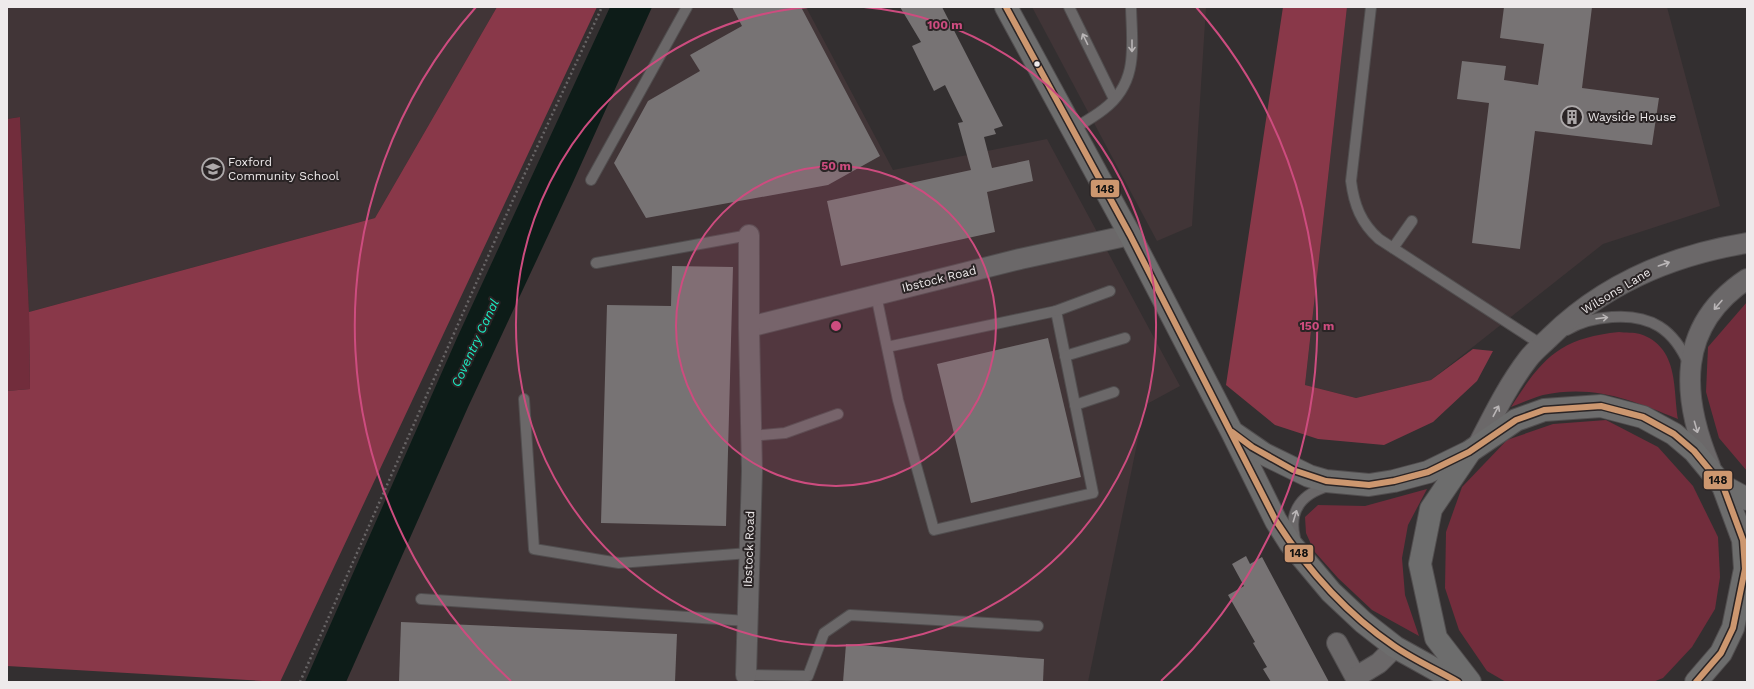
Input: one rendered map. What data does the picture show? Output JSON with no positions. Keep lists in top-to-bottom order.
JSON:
{
  "streets": {
    "street": ["Ibstock Road", "Wilsons Lane"]
  },
  "water": ["Coventry Canal"],
  "places": {
    "building": ["Wayside House"],
    "school or university": ["Foxford Community School"]
  },
  "lines": ["transit line 148"],
  "rings": ["100 m", "50 m", "150 m"]
}
